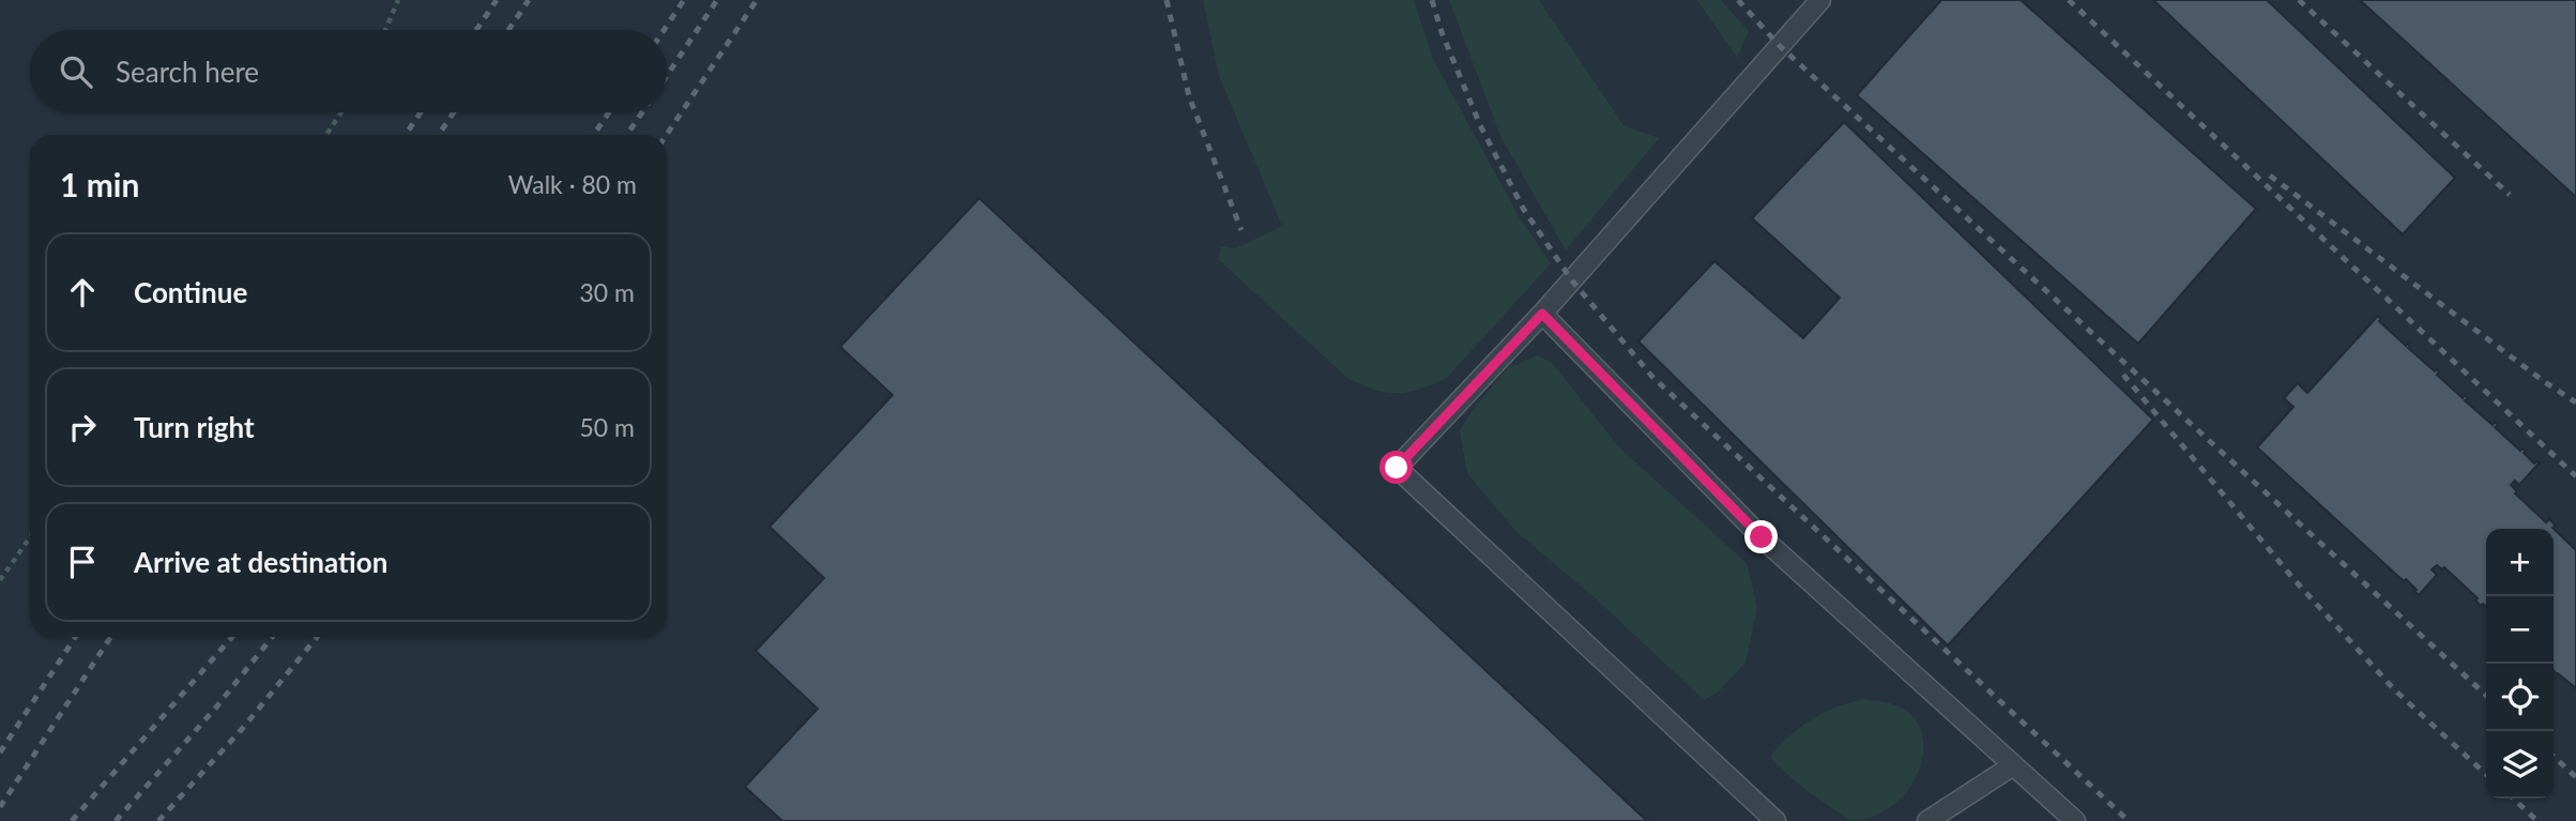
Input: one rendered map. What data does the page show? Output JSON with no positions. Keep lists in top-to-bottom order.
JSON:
{
  "page": {
    "search": "Search here",
    "heading": ["1 min", "Walk · 80 m"],
    "list": [
      ["Continue", "30 m"],
      ["Turn right", "50 m"],
      "Arrive at destination"
    ],
    "map_buttons": ["+", "−"]
  }
}
